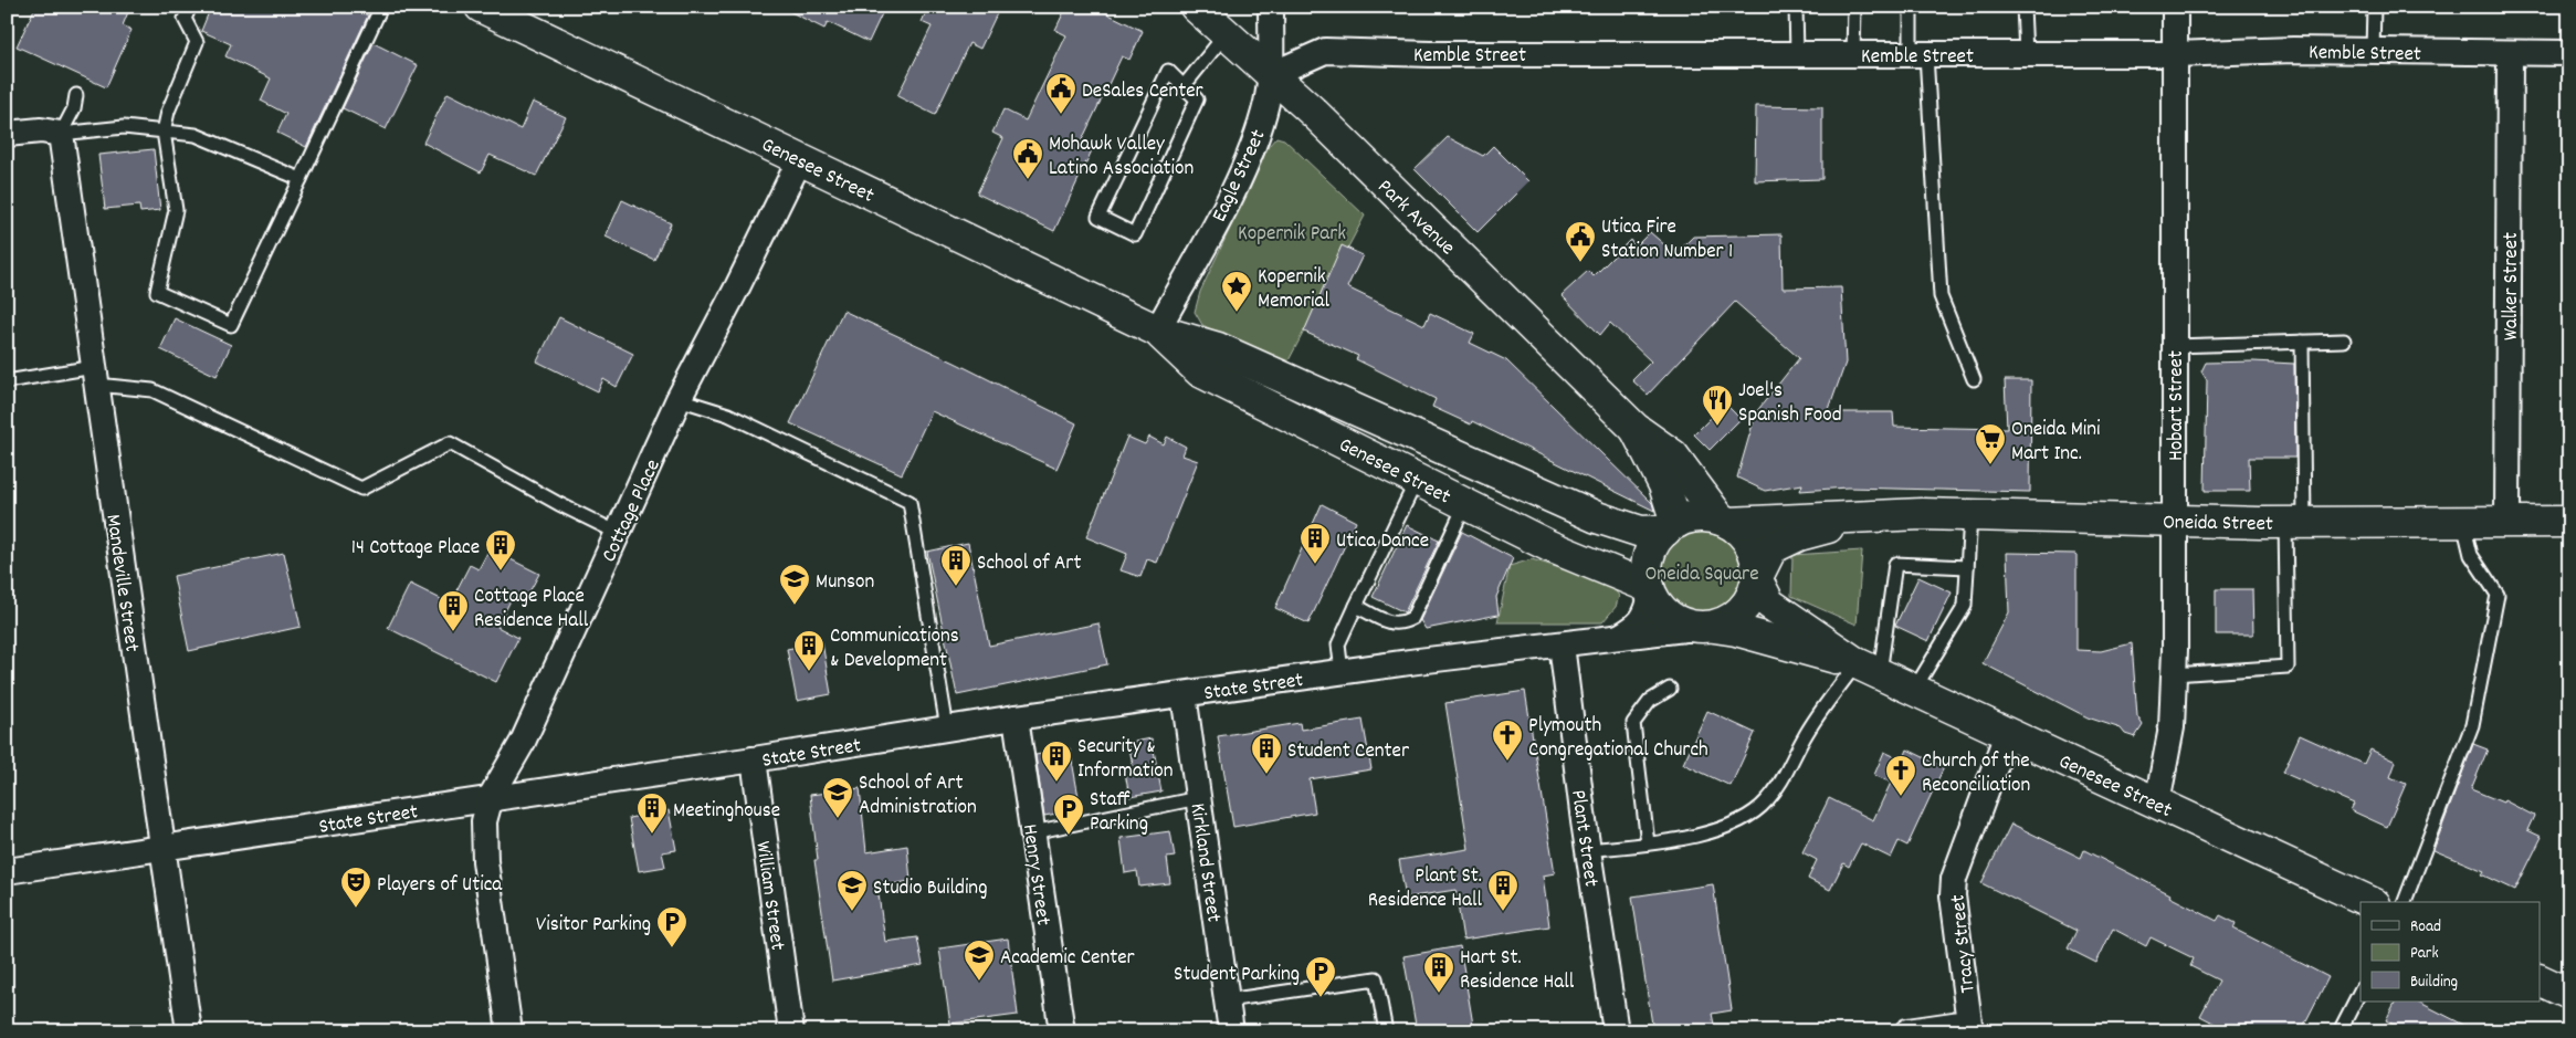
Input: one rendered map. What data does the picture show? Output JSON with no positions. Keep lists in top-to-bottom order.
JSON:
{
  "streets": {
    "main road": ["Genesee Street", "Park Avenue", "Oneida Street"],
    "street": [
      "Kemble Street",
      "Eagle Street",
      "Walker Street",
      "Hobart Street",
      "Cottage Place",
      "Mandeville Street",
      "State Street",
      "Plant Street",
      "Kirkland Street",
      "Henry Street",
      "William Street",
      "Tracy Street"
    ]
  },
  "crossings": [
    ["Kemble Street", "Eagle Street"],
    ["Kemble Street", "Park Avenue"],
    ["Kemble Street", "Walker Street"],
    ["Kemble Street", "Hobart Street"],
    ["Genesee Street", "Eagle Street"],
    ["Genesee Street", "Park Avenue"],
    ["Genesee Street", "Hobart Street"],
    ["Genesee Street", "Cottage Place"],
    ["Genesee Street", "Oneida Street"],
    ["Genesee Street", "State Street"],
    ["Genesee Street", "Tracy Street"],
    ["Eagle Street", "Park Avenue"],
    ["Park Avenue", "Oneida Street"],
    ["Park Avenue", "State Street"],
    ["Walker Street", "Oneida Street"],
    ["Hobart Street", "Oneida Street"],
    ["Cottage Place", "State Street"],
    ["Oneida Street", "State Street"],
    ["Mandeville Street", "State Street"],
    ["State Street", "Plant Street"],
    ["State Street", "Kirkland Street"],
    ["State Street", "Henry Street"],
    ["State Street", "William Street"]
  ],
  "parks": ["Kopernik Park", "Oneida Square"],
  "places": {
    "public building": ["DeSales Center", "Mohawk Valley Latino Association", "Utica Fire Station Number 1"],
    "place": ["Kopernik Memorial"],
    "restaurant": ["Joel's Spanish Food"],
    "supermarket": ["Oneida Mini Mart Inc."],
    "building": [
      "Utica Dance",
      "14 Cottage Place",
      "School of Art",
      "Cottage Place Residence Hall",
      "Communications & Development",
      "Student Center",
      "Security & Information",
      "Meetinghouse",
      "Plant St. Residence Hall",
      "Hart St. Residence Hall"
    ],
    "school or university": [
      "Munson",
      "School of Art Administration",
      "Studio Building",
      "Academic Center"
    ],
    "church": ["Plymouth Congregational Church", "Church of the Reconciliation"],
    "parking": ["Staff Parking", "Visitor Parking", "Student Parking"],
    "theatre": ["Players of Utica"]
  },
  "legend": ["Road", "Park", "Building"]
}
